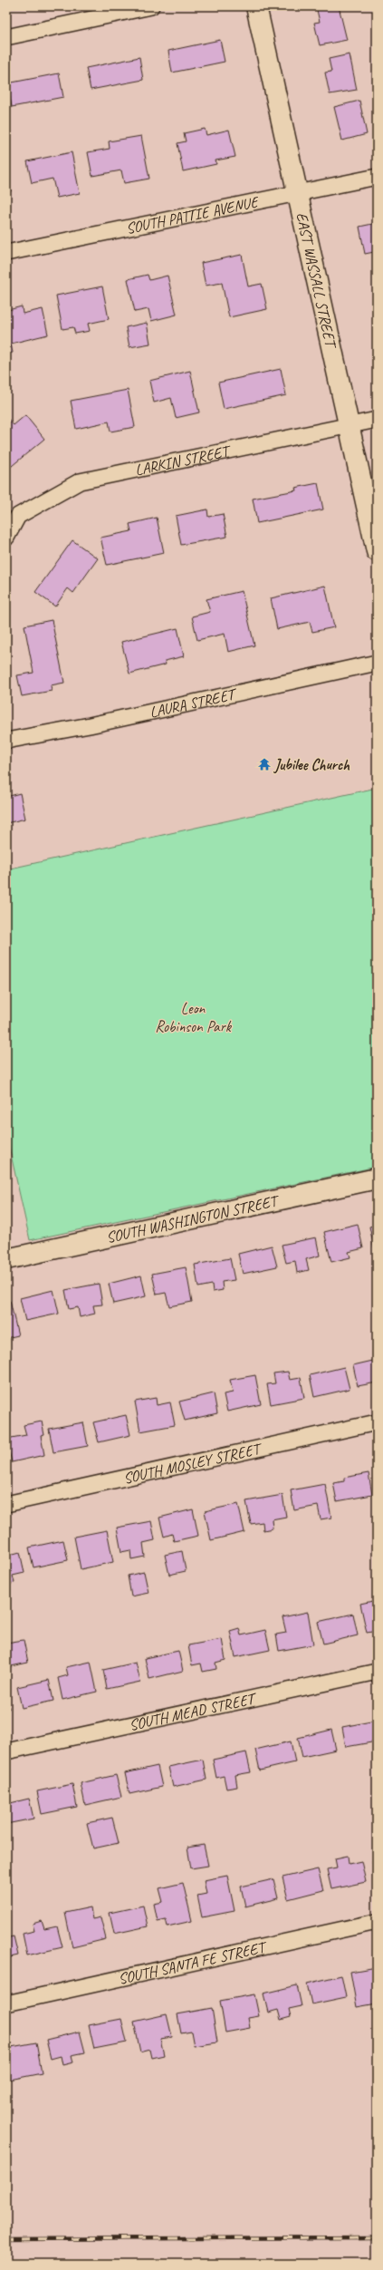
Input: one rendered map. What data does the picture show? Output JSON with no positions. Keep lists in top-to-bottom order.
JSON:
{
  "streets": {
    "street": [
      "SOUTH PATTIE AVENUE",
      "EAST WASSALL STREET",
      "LARKIN STREET",
      "LAURA STREET",
      "SOUTH WASHINGTON STREET",
      "SOUTH MOSLEY STREET",
      "SOUTH MEAD STREET",
      "SOUTH SANTA FE STREET"
    ]
  },
  "crossings": [
    ["SOUTH PATTIE AVENUE", "EAST WASSALL STREET"],
    ["EAST WASSALL STREET", "LARKIN STREET"]
  ],
  "parks": ["Leon Robinson Park"],
  "places": {
    "temple": ["Jubilee Church"]
  }
}
